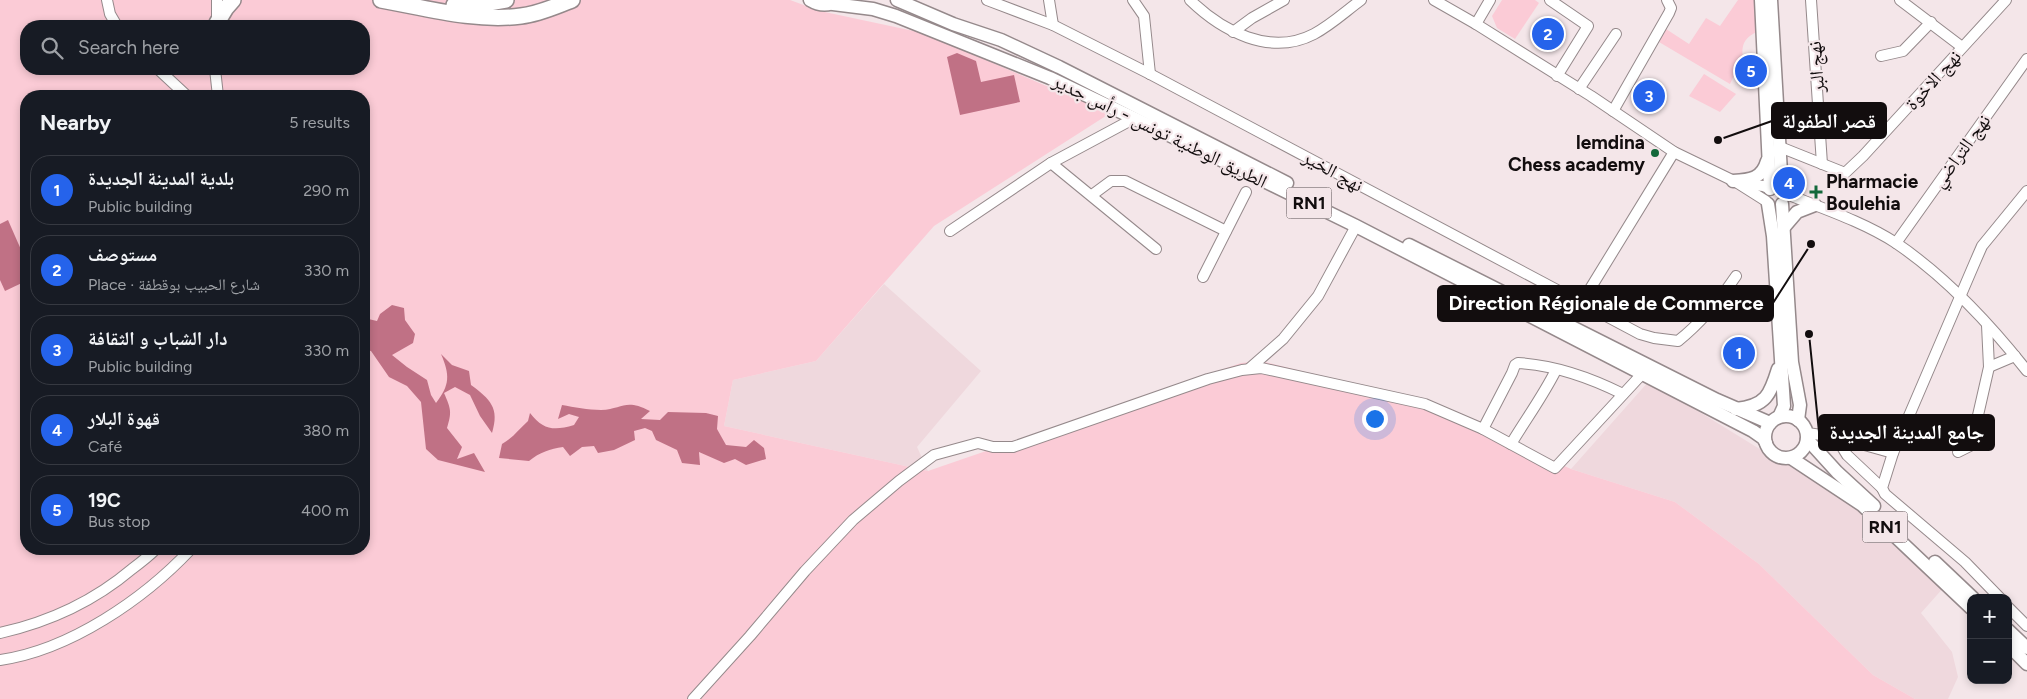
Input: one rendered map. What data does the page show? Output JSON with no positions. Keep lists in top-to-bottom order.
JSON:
{
  "streets": {
    "main road": ["الطريق الوطنية تونس - رأس جدير", "RN1"],
    "street": [
      "نهج البر",
      "نهج الاخوة",
      "نهج التراضي",
      "نهج الخير"
    ]
  },
  "crossings": [
    ["نهج البر", "نهج الاخوة"],
    ["الطريق الوطنية تونس - رأس جدير", "RN1"]
  ],
  "places": {
    "other": [
      "قصر الطفولة",
      "lemdina Chess academy",
      "Direction Régionale de Commerce",
      "جامع المدينة الجديدة"
    ],
    "health": ["Pharmacie Boulehia"]
  },
  "page": {
    "pins": [
      "2",
      "5",
      "3",
      "4",
      "1"
    ],
    "search": "Search here",
    "heading": ["Nearby", "5 results"],
    "list": [
      {
        "mark": "1",
        "name": "بلدية المدينة الجديدة",
        "note": "Public building",
        "value": "290 m"
      },
      {
        "mark": "2",
        "name": "مستوصف",
        "note": "Place · شارع الحبيب بوقطفة",
        "value": "330 m"
      },
      {
        "mark": "3",
        "name": "دار الشباب و الثقافة",
        "note": "Public building",
        "value": "330 m"
      },
      {
        "mark": "4",
        "name": "قهوة البلار",
        "note": "Café",
        "value": "380 m"
      },
      {
        "mark": "5",
        "name": "19C",
        "note": "Bus stop",
        "value": "400 m"
      }
    ],
    "map_buttons": ["+", "−"]
  }
}
